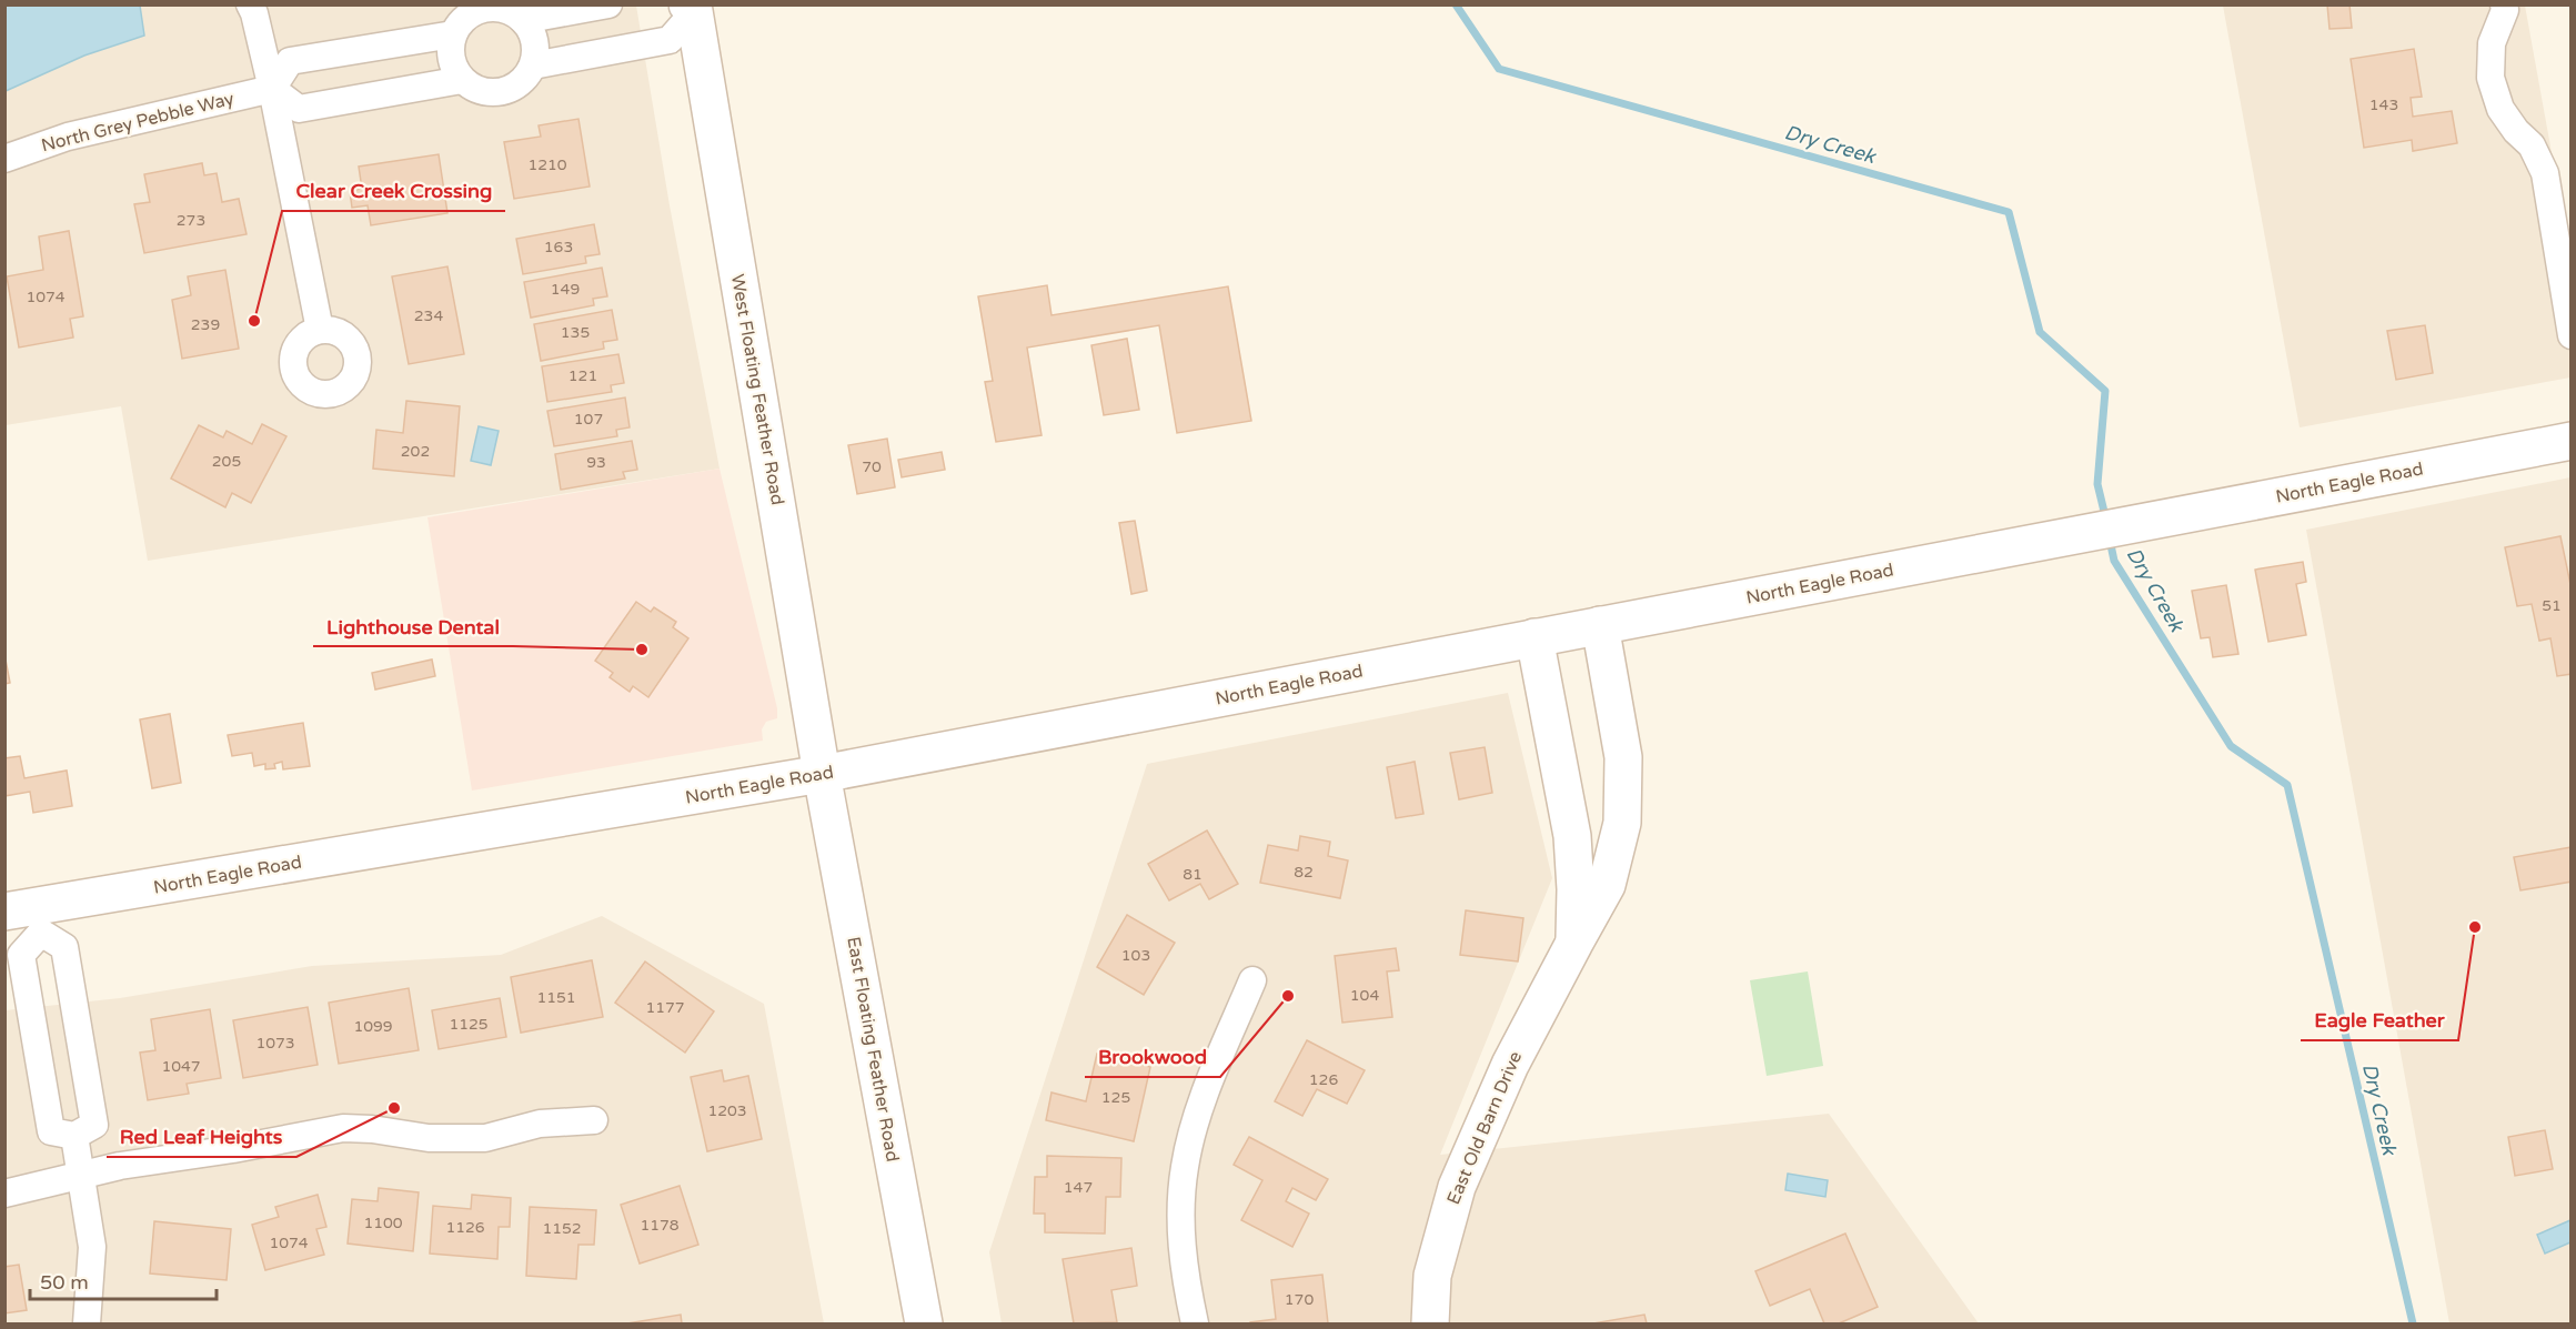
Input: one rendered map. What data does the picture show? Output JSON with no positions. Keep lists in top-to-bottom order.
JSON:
{
  "streets": {
    "main road": [
      "West Floating Feather Road",
      "North Eagle Road",
      "East Floating Feather Road",
      "East Old Barn Drive"
    ],
    "street": ["North Grey Pebble Way"]
  },
  "crossings": [
    ["West Floating Feather Road", "North Eagle Road"],
    ["West Floating Feather Road", "East Floating Feather Road"],
    ["North Eagle Road", "East Floating Feather Road"],
    ["North Eagle Road", "East Old Barn Drive"]
  ],
  "water": ["Dry Creek"],
  "places": [
    "Clear Creek Crossing",
    "Lighthouse Dental",
    "Eagle Feather",
    "Brookwood",
    "Red Leaf Heights"
  ],
  "house_numbers": [
    "143",
    "1210",
    "273",
    "163",
    "149",
    "1074",
    "234",
    "239",
    "135",
    "121",
    "107",
    "202",
    "205",
    "93",
    "70",
    "51",
    "82",
    "81",
    "103",
    "104",
    "1151",
    "1177",
    "1125",
    "1099",
    "1073",
    "1047",
    "126",
    "125",
    "1203",
    "147",
    "1100",
    "1178",
    "1126",
    "1152",
    "1074",
    "170"
  ],
  "scale_bar": "50 m"
}
